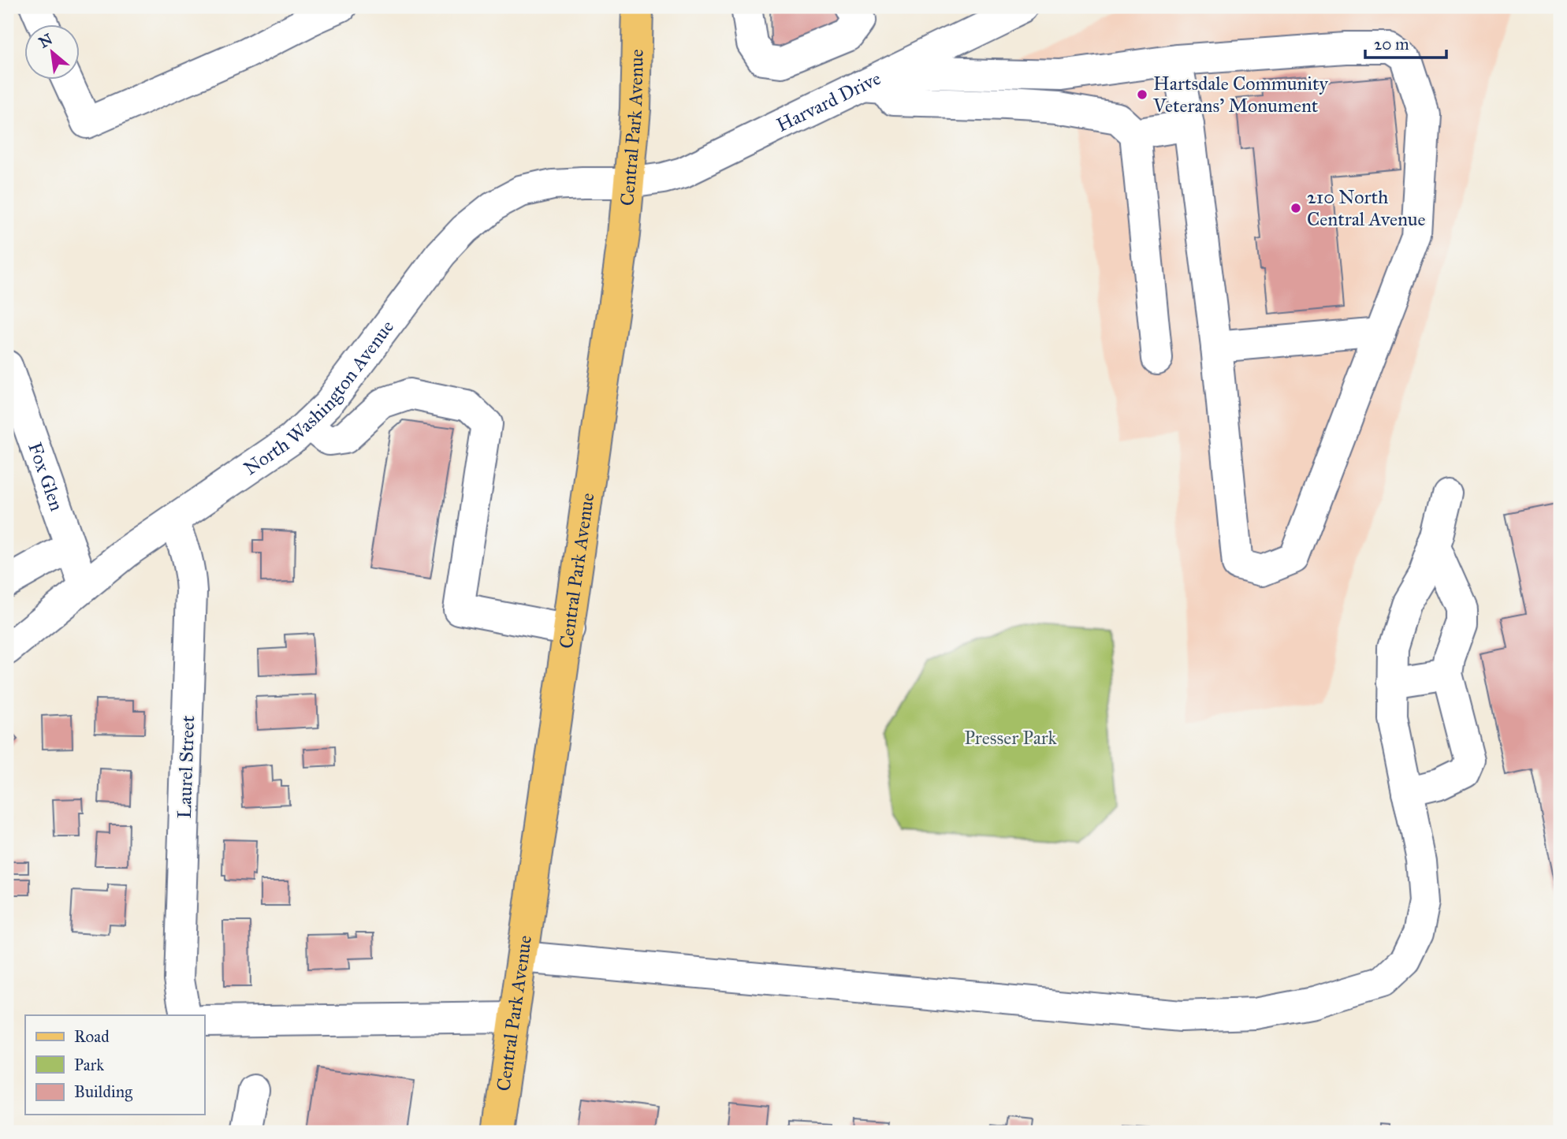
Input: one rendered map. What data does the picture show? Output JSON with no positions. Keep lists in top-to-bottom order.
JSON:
{
  "streets": {
    "main road": ["Central Park Avenue"],
    "street": [
      "Harvard Drive",
      "North Washington Avenue",
      "Fox Glen",
      "Laurel Street"
    ]
  },
  "crossings": [
    ["Harvard Drive", "Central Park Avenue"],
    ["Harvard Drive", "North Washington Avenue"],
    ["Central Park Avenue", "North Washington Avenue"],
    ["North Washington Avenue", "Fox Glen"],
    ["North Washington Avenue", "Laurel Street"]
  ],
  "parks": ["Presser Park"],
  "places": ["Hartsdale Community Veterans' Monument", "210 North Central Avenue"],
  "legend": ["Road", "Park", "Building"],
  "scale_bar": "20 m",
  "north": "top left"
}
